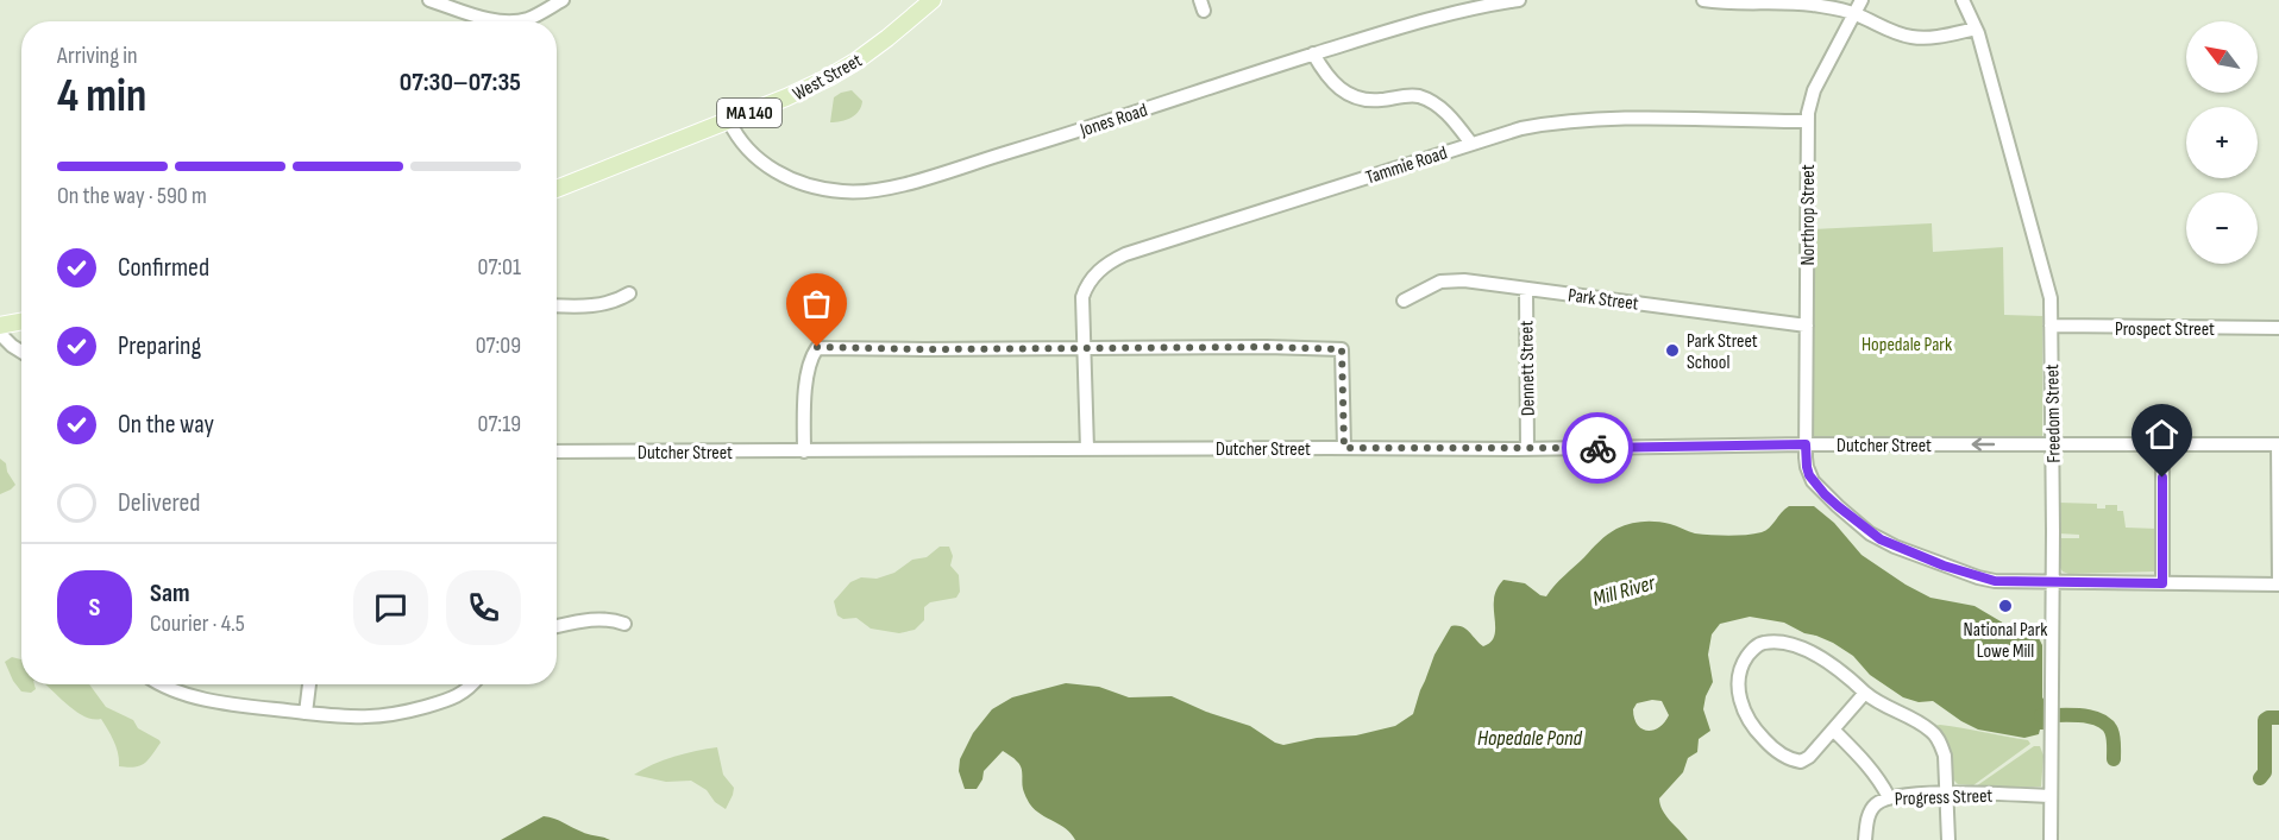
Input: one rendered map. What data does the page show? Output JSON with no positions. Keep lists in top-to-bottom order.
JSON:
{
  "streets": {
    "main road": ["West Street", "MA 140"],
    "street": [
      "Jones Road",
      "Tammie Road",
      "Northrop Street",
      "Park Street",
      "Prospect Street",
      "Dennett Street",
      "Freedom Street",
      "Dutcher Street",
      "Progress Street"
    ]
  },
  "crossings": [
    ["West Street", "Jones Road"],
    ["Tammie Road", "Northrop Street"],
    ["Tammie Road", "Dutcher Street"],
    ["Northrop Street", "Park Street"],
    ["Northrop Street", "Freedom Street"],
    ["Northrop Street", "Dutcher Street"],
    ["Park Street", "Dennett Street"],
    ["Prospect Street", "Freedom Street"],
    ["Dennett Street", "Dutcher Street"],
    ["Freedom Street", "Dutcher Street"],
    ["Freedom Street", "Progress Street"]
  ],
  "water": ["Mill River", "Hopedale Pond"],
  "parks": ["Hopedale Park"],
  "places": ["Park Street School", "National Park Lowe Mill"],
  "north": "top left",
  "page": {
    "map_buttons": ["+", "−"],
    "heading": ["4 min", "Arriving in", "07:30–07:35"],
    "panel": ["Sam", "Courier · 4.5"],
    "bar": "On the way · 590 m",
    "list": [
      ["Confirmed", "07:01"],
      ["Preparing", "07:09"],
      ["On the way", "07:19"],
      "Delivered"
    ],
    "round": "S"
  }
}
